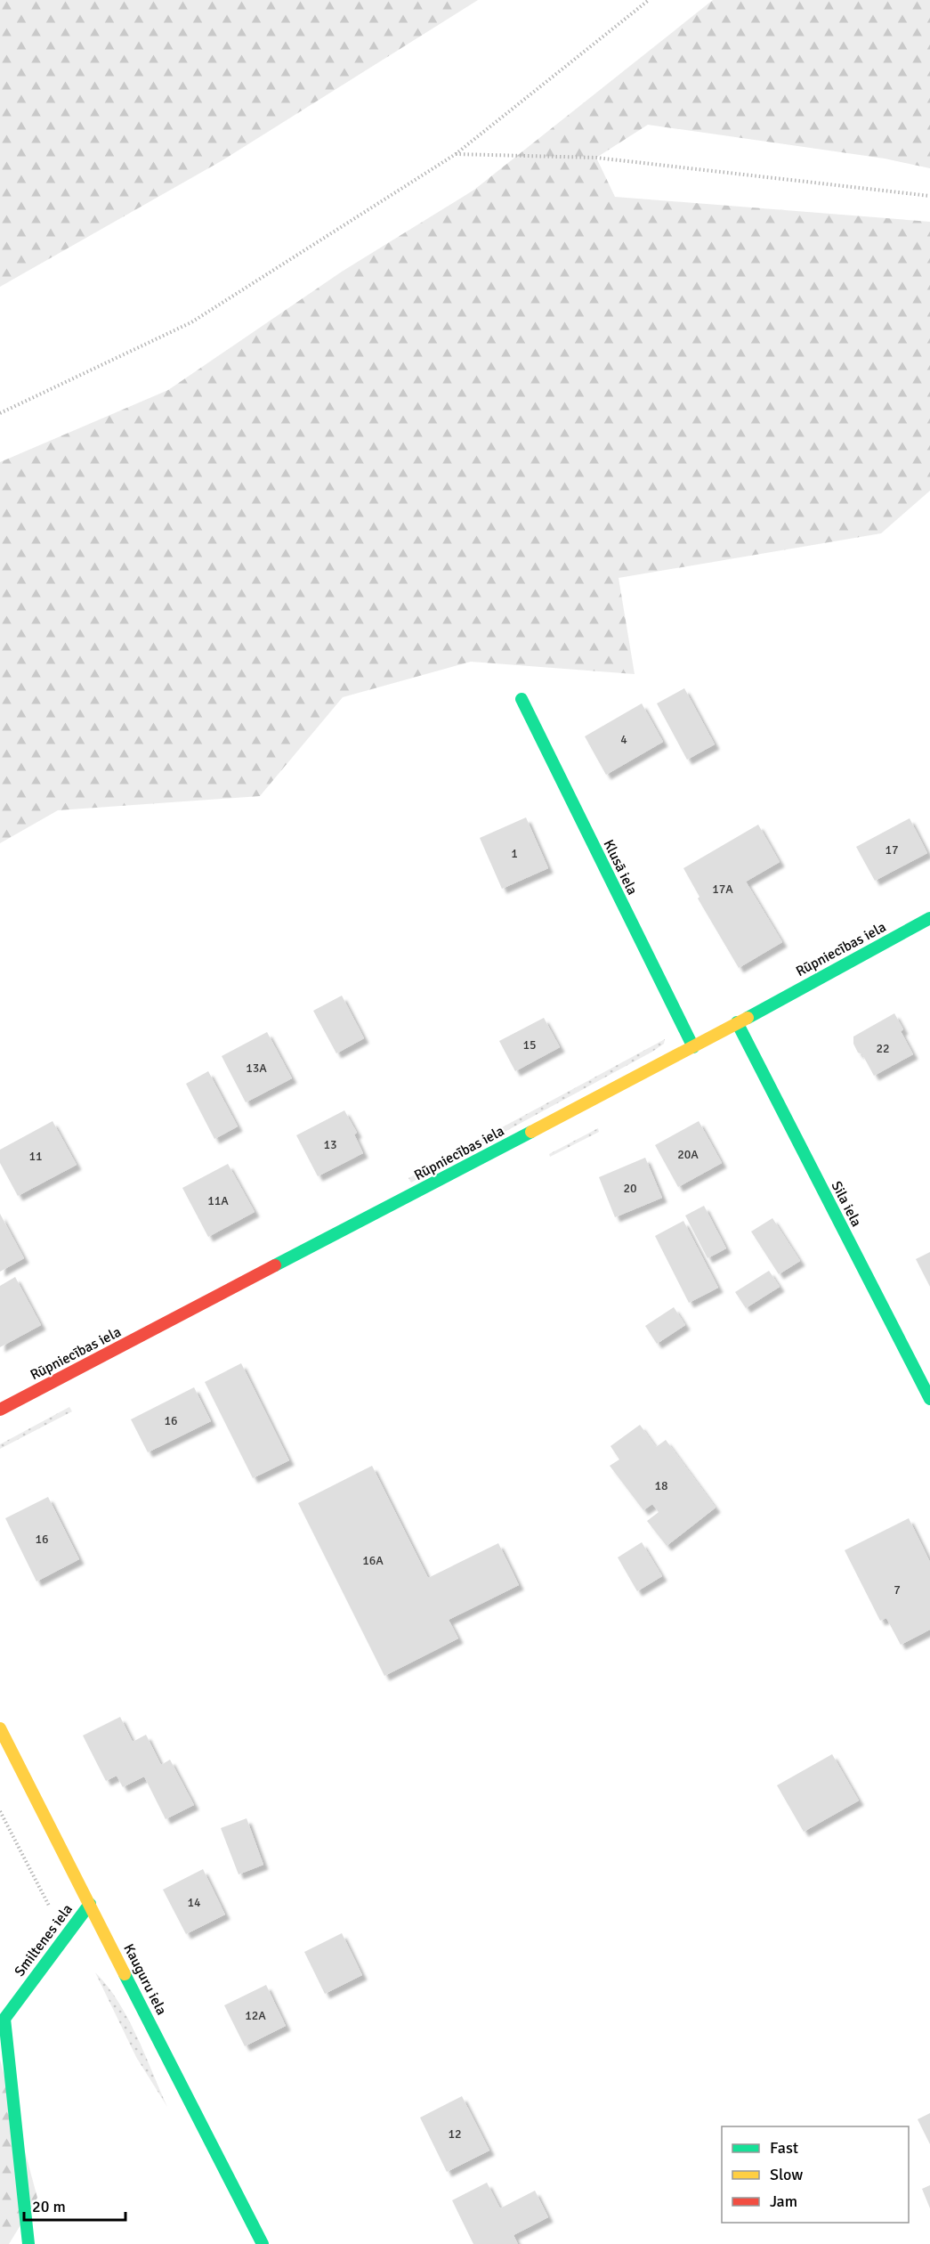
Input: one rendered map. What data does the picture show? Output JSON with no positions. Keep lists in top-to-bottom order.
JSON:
{
  "streets": {
    "street": [
      "Klusā iela",
      "Rūpniecības iela",
      "Sila iela",
      "Smiltenes iela",
      "Kauguru iela"
    ]
  },
  "crossings": [
    ["Klusā iela", "Rūpniecības iela"],
    ["Rūpniecības iela", "Sila iela"],
    ["Smiltenes iela", "Kauguru iela"]
  ],
  "house_numbers": [
    "4",
    "17",
    "1",
    "17A",
    "15",
    "22",
    "13A",
    "13",
    "20A",
    "11",
    "20",
    "11A",
    "16",
    "18",
    "16",
    "16A",
    "7",
    "14",
    "12A",
    "12"
  ],
  "legend": ["Fast", "Slow", "Jam"],
  "scale_bar": "20 m"
}
